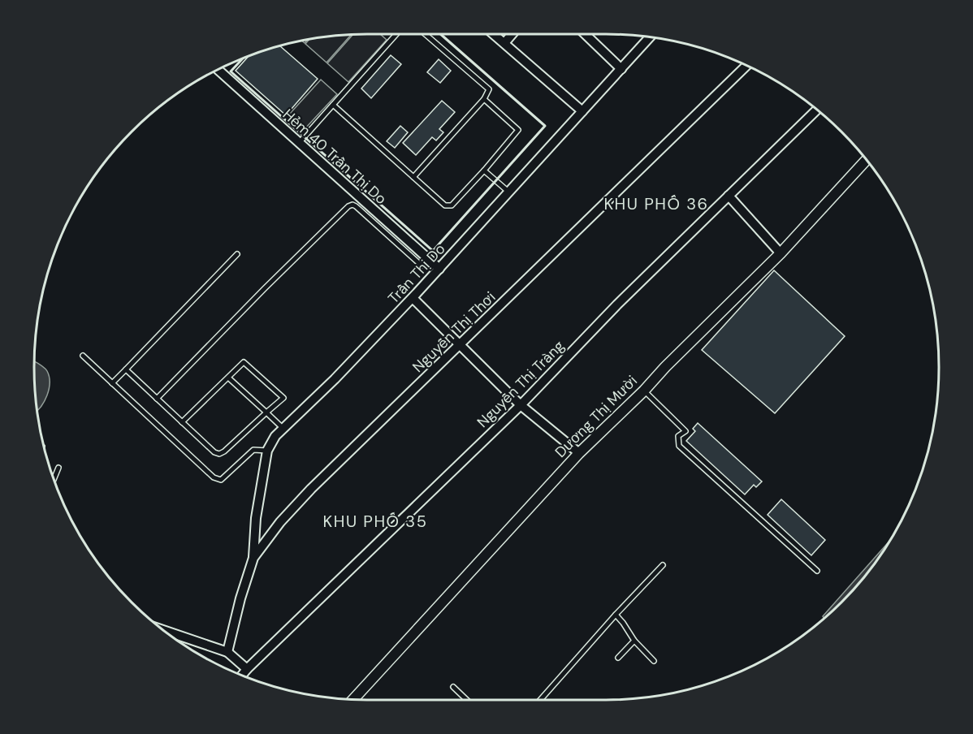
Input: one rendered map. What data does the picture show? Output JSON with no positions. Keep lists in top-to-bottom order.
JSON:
{
  "streets": {
    "street": [
      "Hẻm 40 Trần Thị Do",
      "Trần Thị Do",
      "Nguyễn Thị Thơi",
      "Nguyễn Thị Tràng",
      "Dương Thị Mười"
    ]
  },
  "crossings": [
    ["Hẻm 40 Trần Thị Do", "Trần Thị Do"],
    ["Trần Thị Do", "Nguyễn Thị Thơi"]
  ],
  "districts": ["KHU PHỐ 36", "KHU PHỐ 35"]
}
